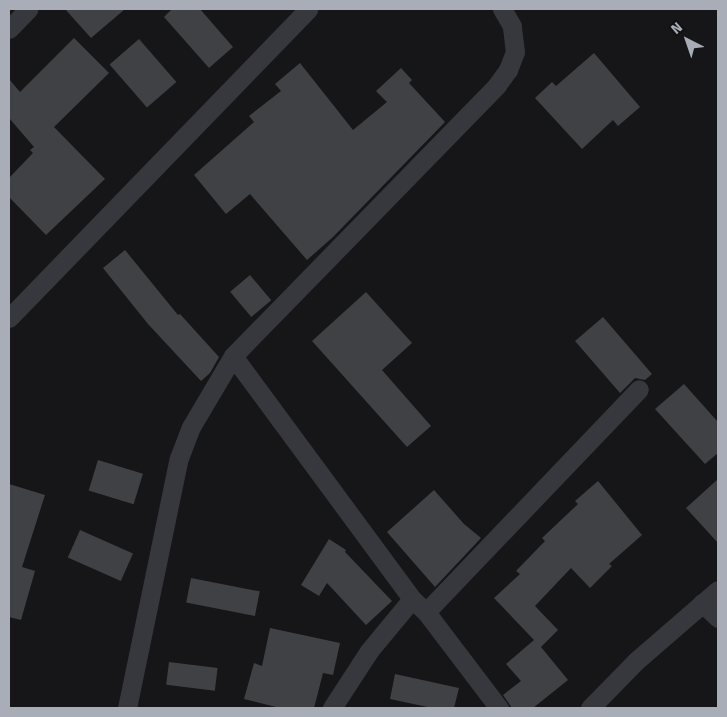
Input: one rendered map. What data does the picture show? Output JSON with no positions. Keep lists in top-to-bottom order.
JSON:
{
  "north": "top left"
}
